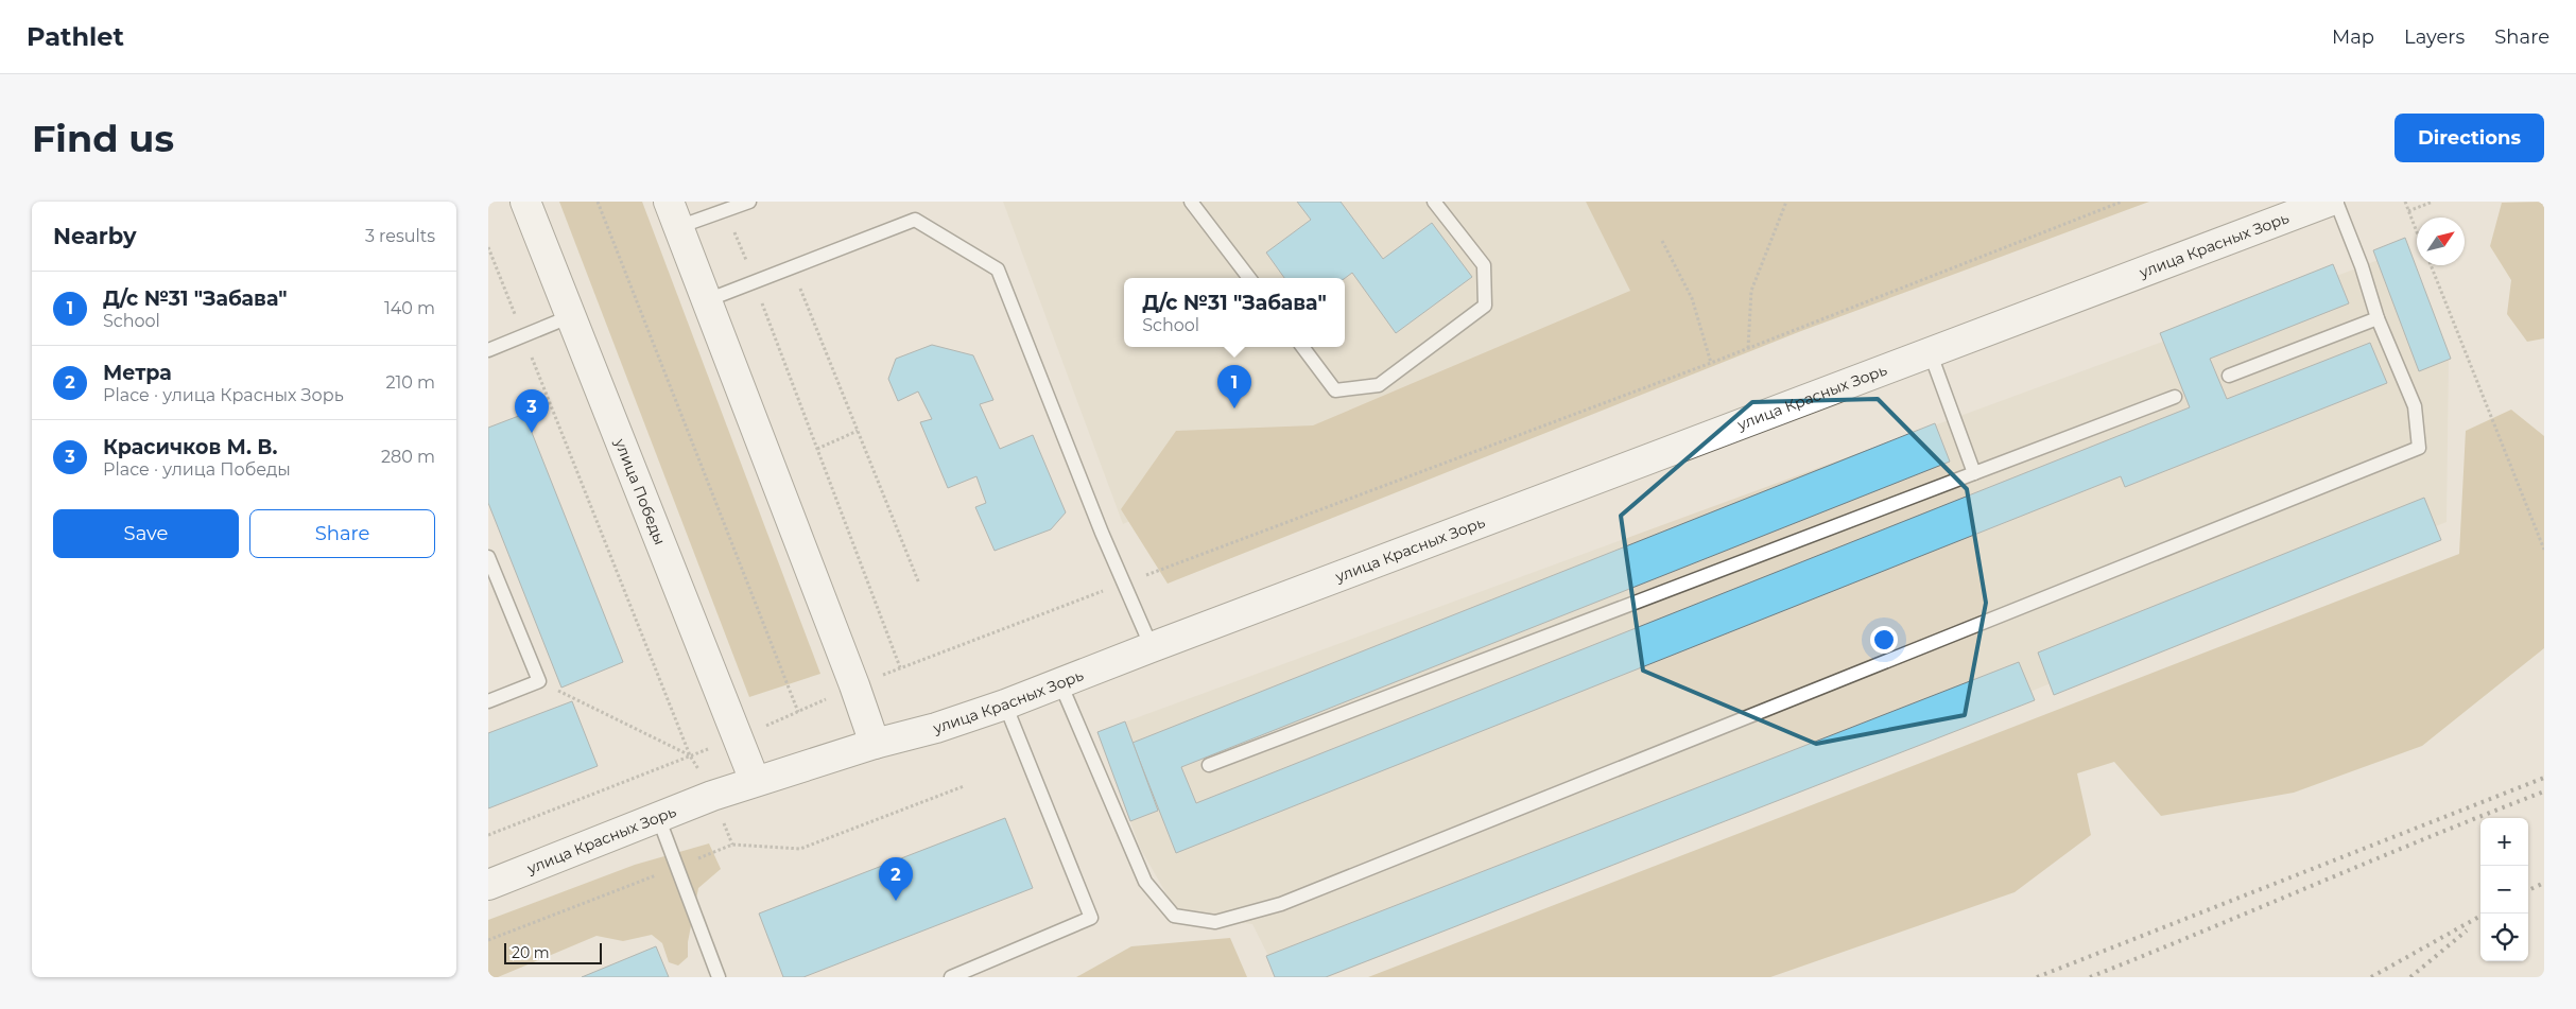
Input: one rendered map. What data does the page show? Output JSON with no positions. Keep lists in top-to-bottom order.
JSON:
{
  "streets": {
    "street": ["улица Красных Зорь", "улица Победы"]
  },
  "crossings": [
    ["улица Красных Зорь", "улица Победы"]
  ],
  "scale_bar": "20 m",
  "north": "top right",
  "page": {
    "header": "Pathlet",
    "nav": ["Map", "Layers", "Share"],
    "buttons": [
      "Directions",
      ["Save", "Share"]
    ],
    "title": "Find us",
    "heading": ["Nearby", "3 results"],
    "list": [
      {
        "mark": "1",
        "name": "Д/с №31 \"Забава\"",
        "note": "School",
        "value": "140 m"
      },
      {
        "mark": "2",
        "name": "Метра",
        "note": "Place · улица Красных Зорь",
        "value": "210 m"
      },
      {
        "mark": "3",
        "name": "Красичков М. В.",
        "note": "Place · улица Победы",
        "value": "280 m"
      }
    ],
    "popup": ["Д/с №31 \"Забава\"", "School"],
    "pins": ["1", "3", "2"],
    "map_buttons": ["+", "−"],
    "scale": "20 m"
  }
}
